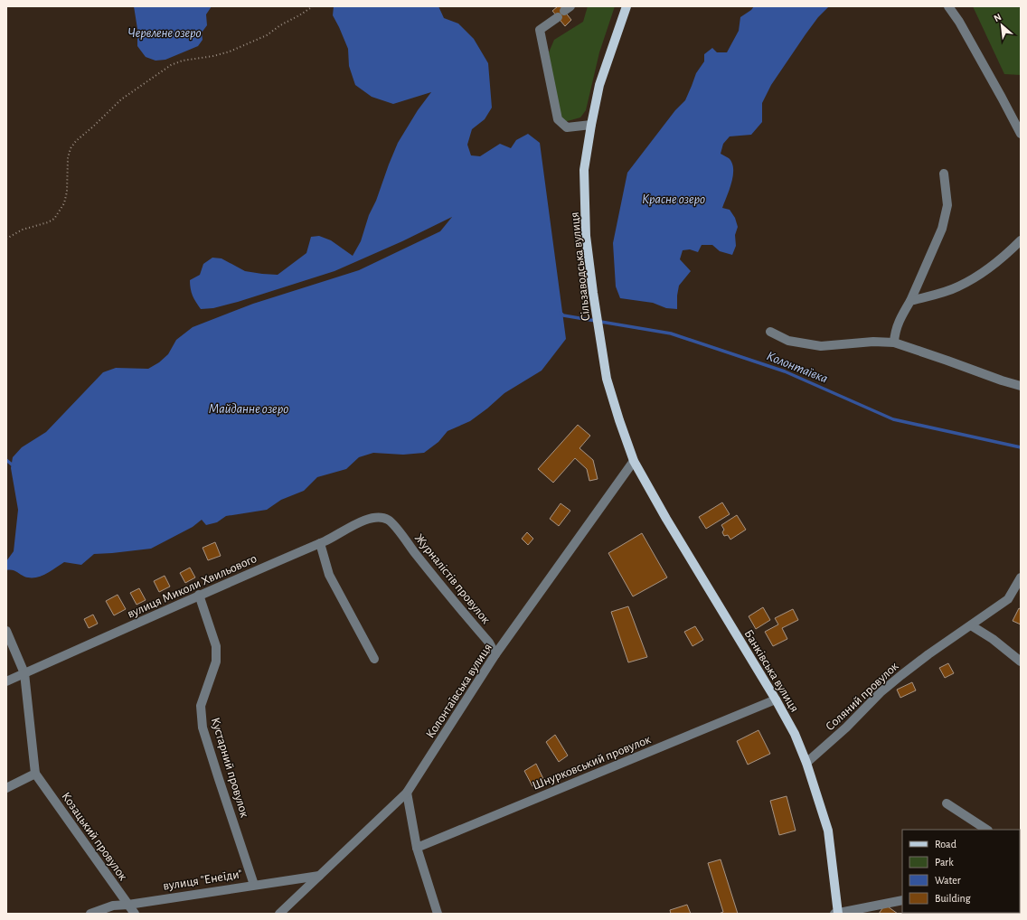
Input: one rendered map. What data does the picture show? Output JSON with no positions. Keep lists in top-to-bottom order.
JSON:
{
  "streets": {
    "main road": ["Сільзаводська вулиця", "Банківська вулиця"],
    "street": [
      "Журналістів провулок",
      "вулиця Миколи Хвильового",
      "Колонтаївська вулиця",
      "Соляний провулок",
      "Шнурковський провулок",
      "Кустарний провулок",
      "Козацький провулок",
      "вулиця \"Енеїди\""
    ]
  },
  "crossings": [
    ["Сільзаводська вулиця", "Банківська вулиця"],
    ["Сільзаводська вулиця", "Колонтаївська вулиця"],
    ["Журналістів провулок", "вулиця Миколи Хвильового"],
    ["Журналістів провулок", "Колонтаївська вулиця"],
    ["вулиця Миколи Хвильового", "Кустарний провулок"],
    ["Банківська вулиця", "Колонтаївська вулиця"],
    ["Банківська вулиця", "Соляний провулок"],
    ["Банківська вулиця", "Шнурковський провулок"],
    ["Колонтаївська вулиця", "вулиця \"Енеїди\""],
    ["Кустарний провулок", "вулиця \"Енеїди\""],
    ["Козацький провулок", "вулиця \"Енеїди\""]
  ],
  "water": [
    "Червлене озеро",
    "Красне озеро",
    "Колонтаївка",
    "Майданне озеро"
  ],
  "legend": [
    "Road",
    "Park",
    "Water",
    "Building"
  ],
  "north": "top left"
}
